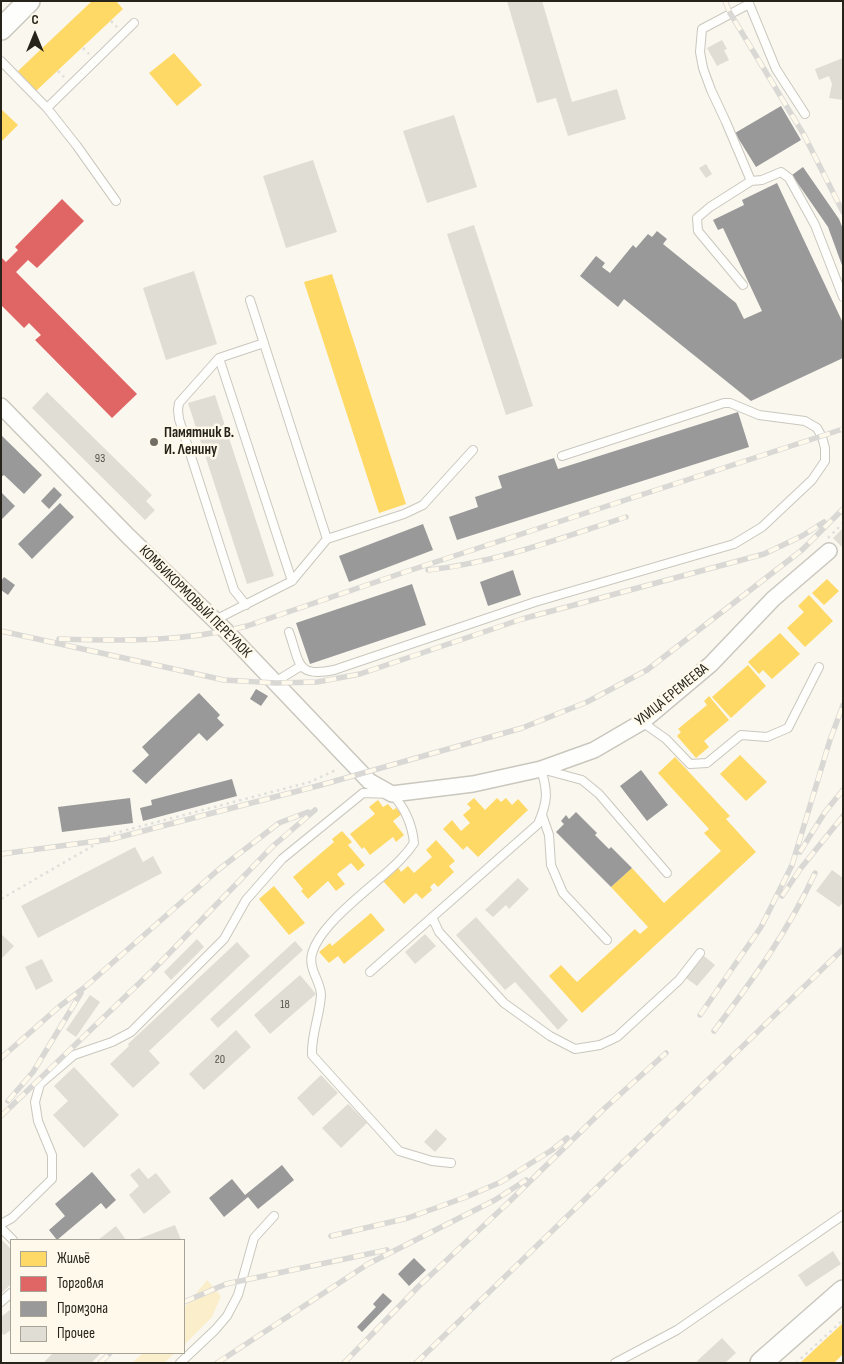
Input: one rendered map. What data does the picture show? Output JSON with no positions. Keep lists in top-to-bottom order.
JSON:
{
  "streets": {
    "street": ["КОМБИКОРМОВЫЙ ПЕРЕУЛОК", "УЛИЦА ЕРЕМЕЕВА"]
  },
  "crossings": [
    ["КОМБИКОРМОВЫЙ ПЕРЕУЛОК", "УЛИЦА ЕРЕМЕЕВА"]
  ],
  "places": ["Памятник В. И. Ленину"],
  "house_numbers": ["93", "18", "20"],
  "legend": [
    "Жильё",
    "Торговля",
    "Промзона",
    "Прочее"
  ],
  "north": "top"
}
